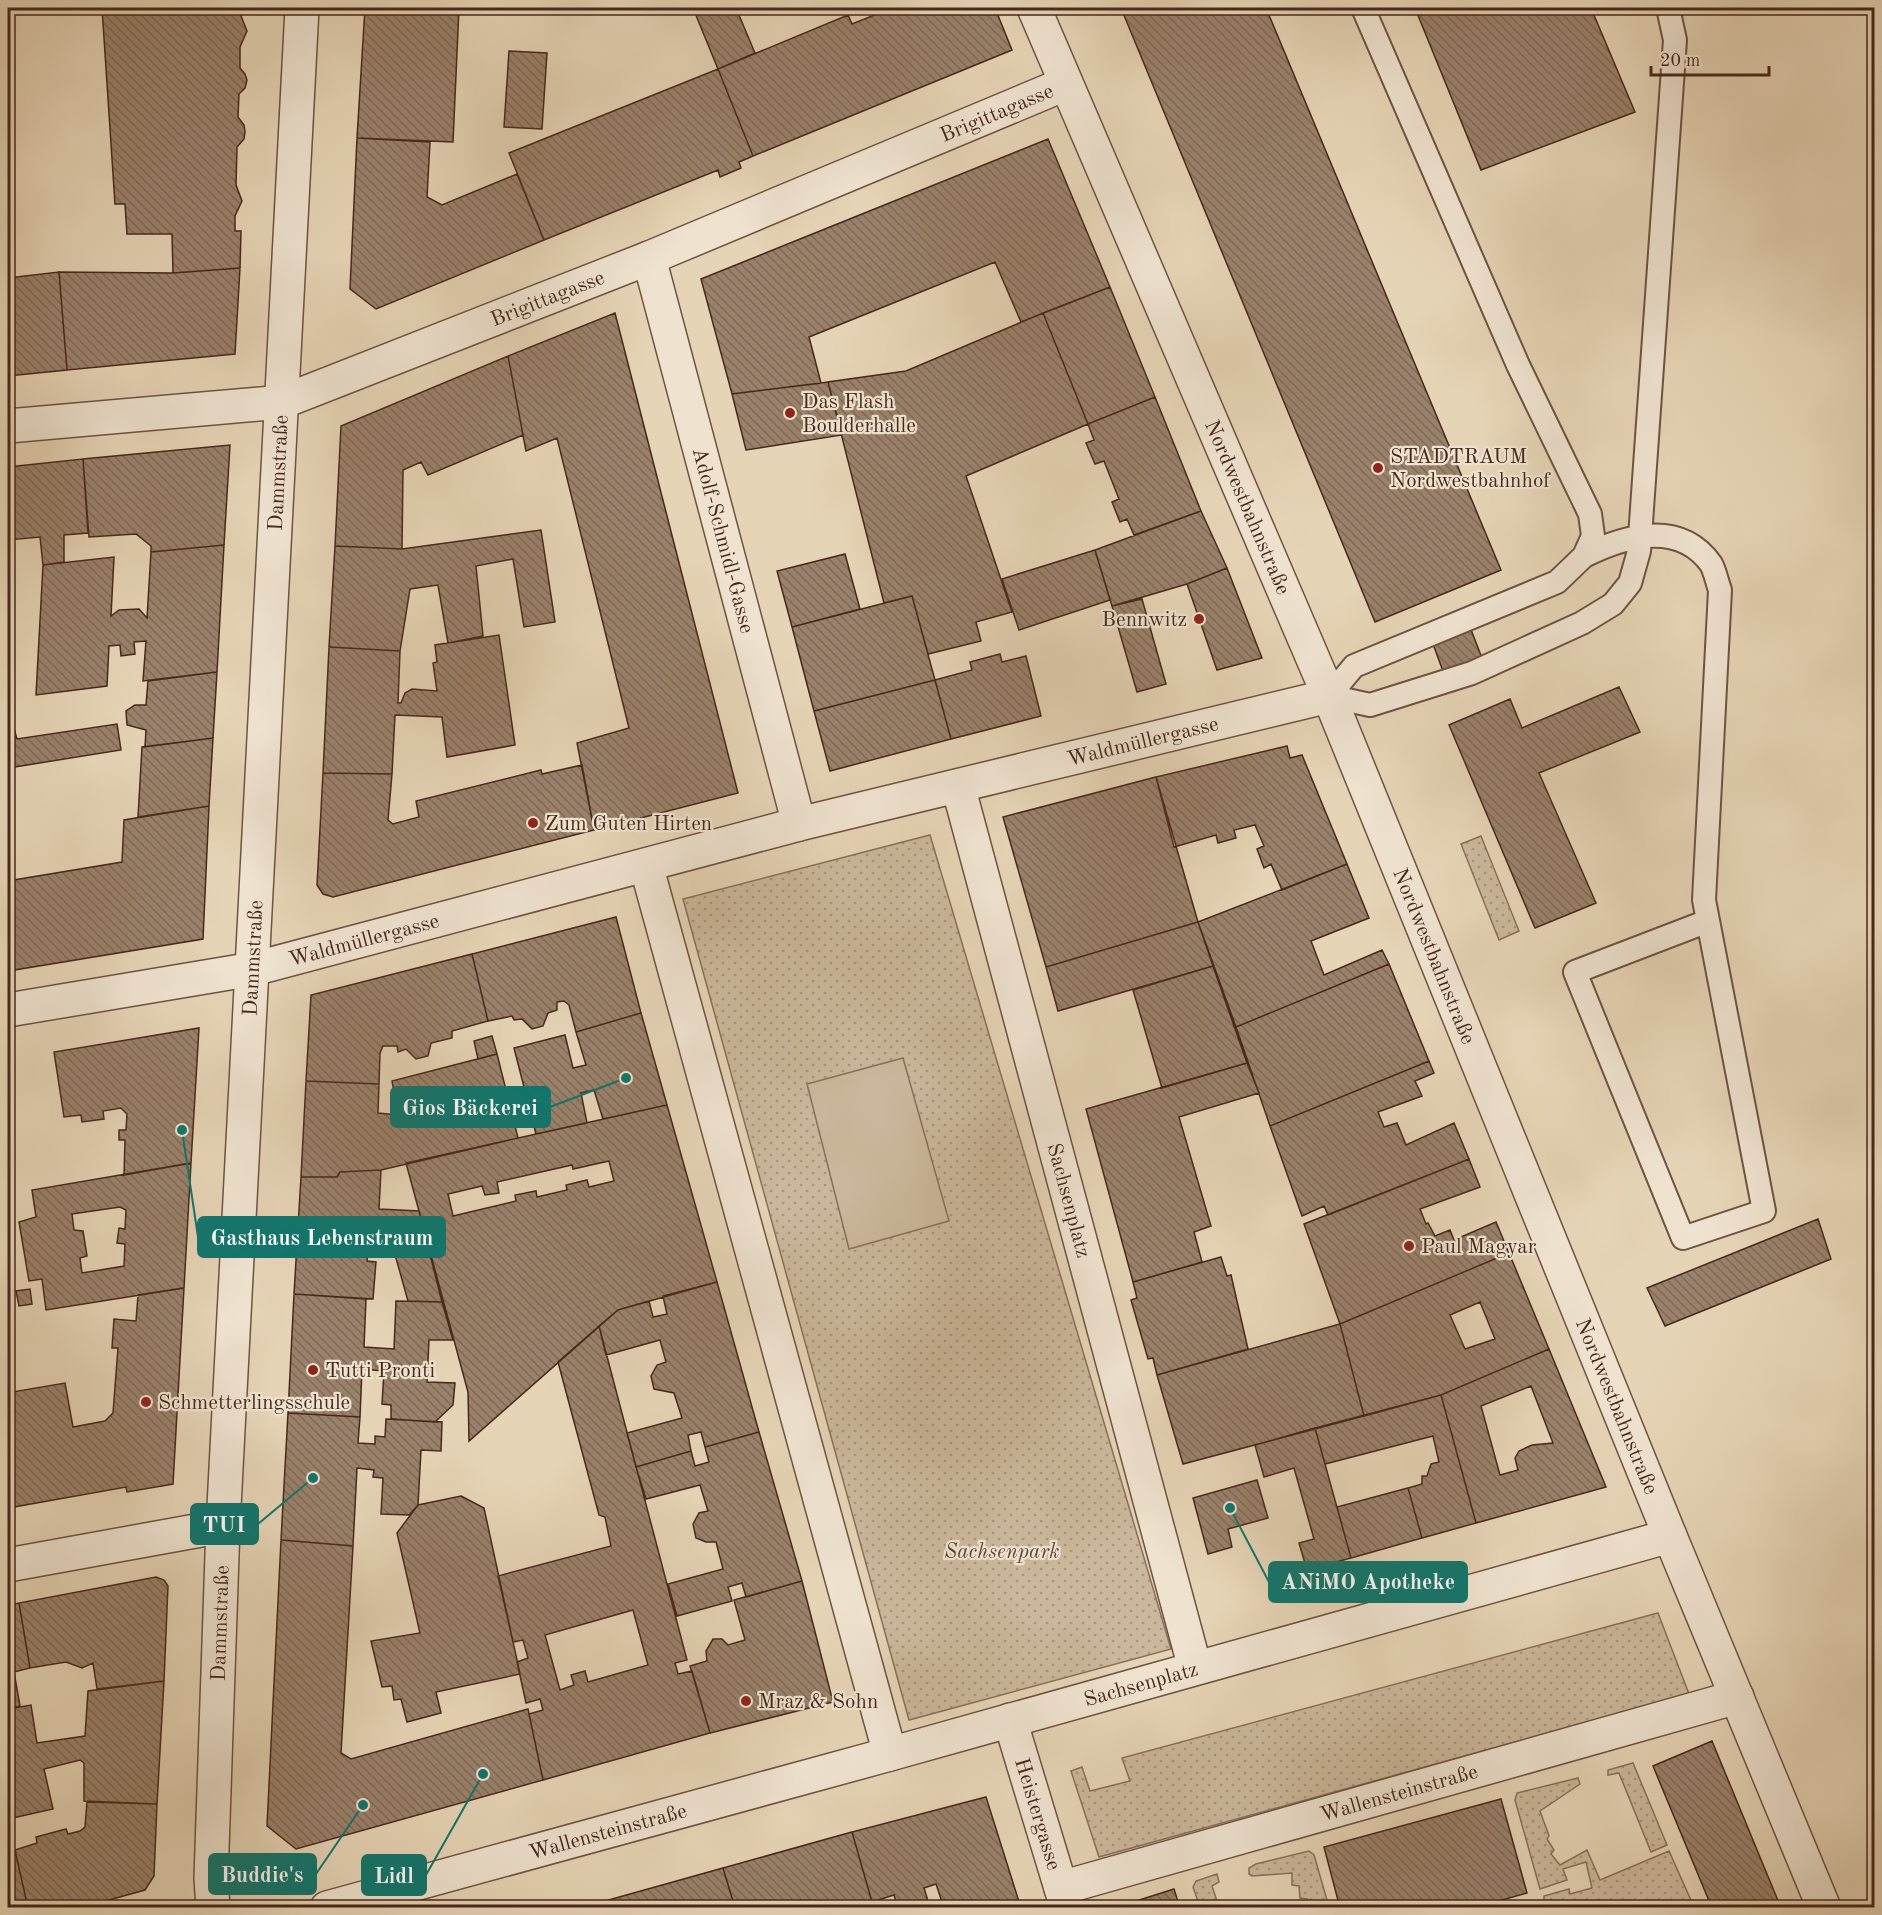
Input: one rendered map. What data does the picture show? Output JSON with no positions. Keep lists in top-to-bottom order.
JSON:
{
  "streets": {
    "street": [
      "Brigittagasse",
      "Dammstraße",
      "Nordwestbahnstraße",
      "Adolf-Schmidl-Gasse",
      "Waldmüllergasse",
      "Sachsenplatz",
      "Wallensteinstraße",
      "Heistergasse"
    ]
  },
  "crossings": [
    ["Brigittagasse", "Dammstraße"],
    ["Brigittagasse", "Nordwestbahnstraße"],
    ["Brigittagasse", "Adolf-Schmidl-Gasse"],
    ["Dammstraße", "Waldmüllergasse"],
    ["Nordwestbahnstraße", "Waldmüllergasse"],
    ["Nordwestbahnstraße", "Wallensteinstraße"],
    ["Waldmüllergasse", "Sachsenplatz"],
    ["Sachsenplatz", "Wallensteinstraße"],
    ["Sachsenplatz", "Heistergasse"],
    ["Wallensteinstraße", "Heistergasse"]
  ],
  "parks": ["Sachsenpark"],
  "places": [
    "Das Flash Boulderhalle",
    "STADTRAUM Nordwestbahnhof",
    "Bennwitz",
    "Zum Guten Hirten",
    "Gios Bäckerei",
    "Gasthaus Lebenstraum",
    "Paul Magyar",
    "Tutti Pronti",
    "Schmetterlingsschule",
    "TUI",
    "ANiMO Apotheke",
    "Mraz & Sohn",
    "Lidl",
    "Buddie's"
  ],
  "scale_bar": "20 m"
}
